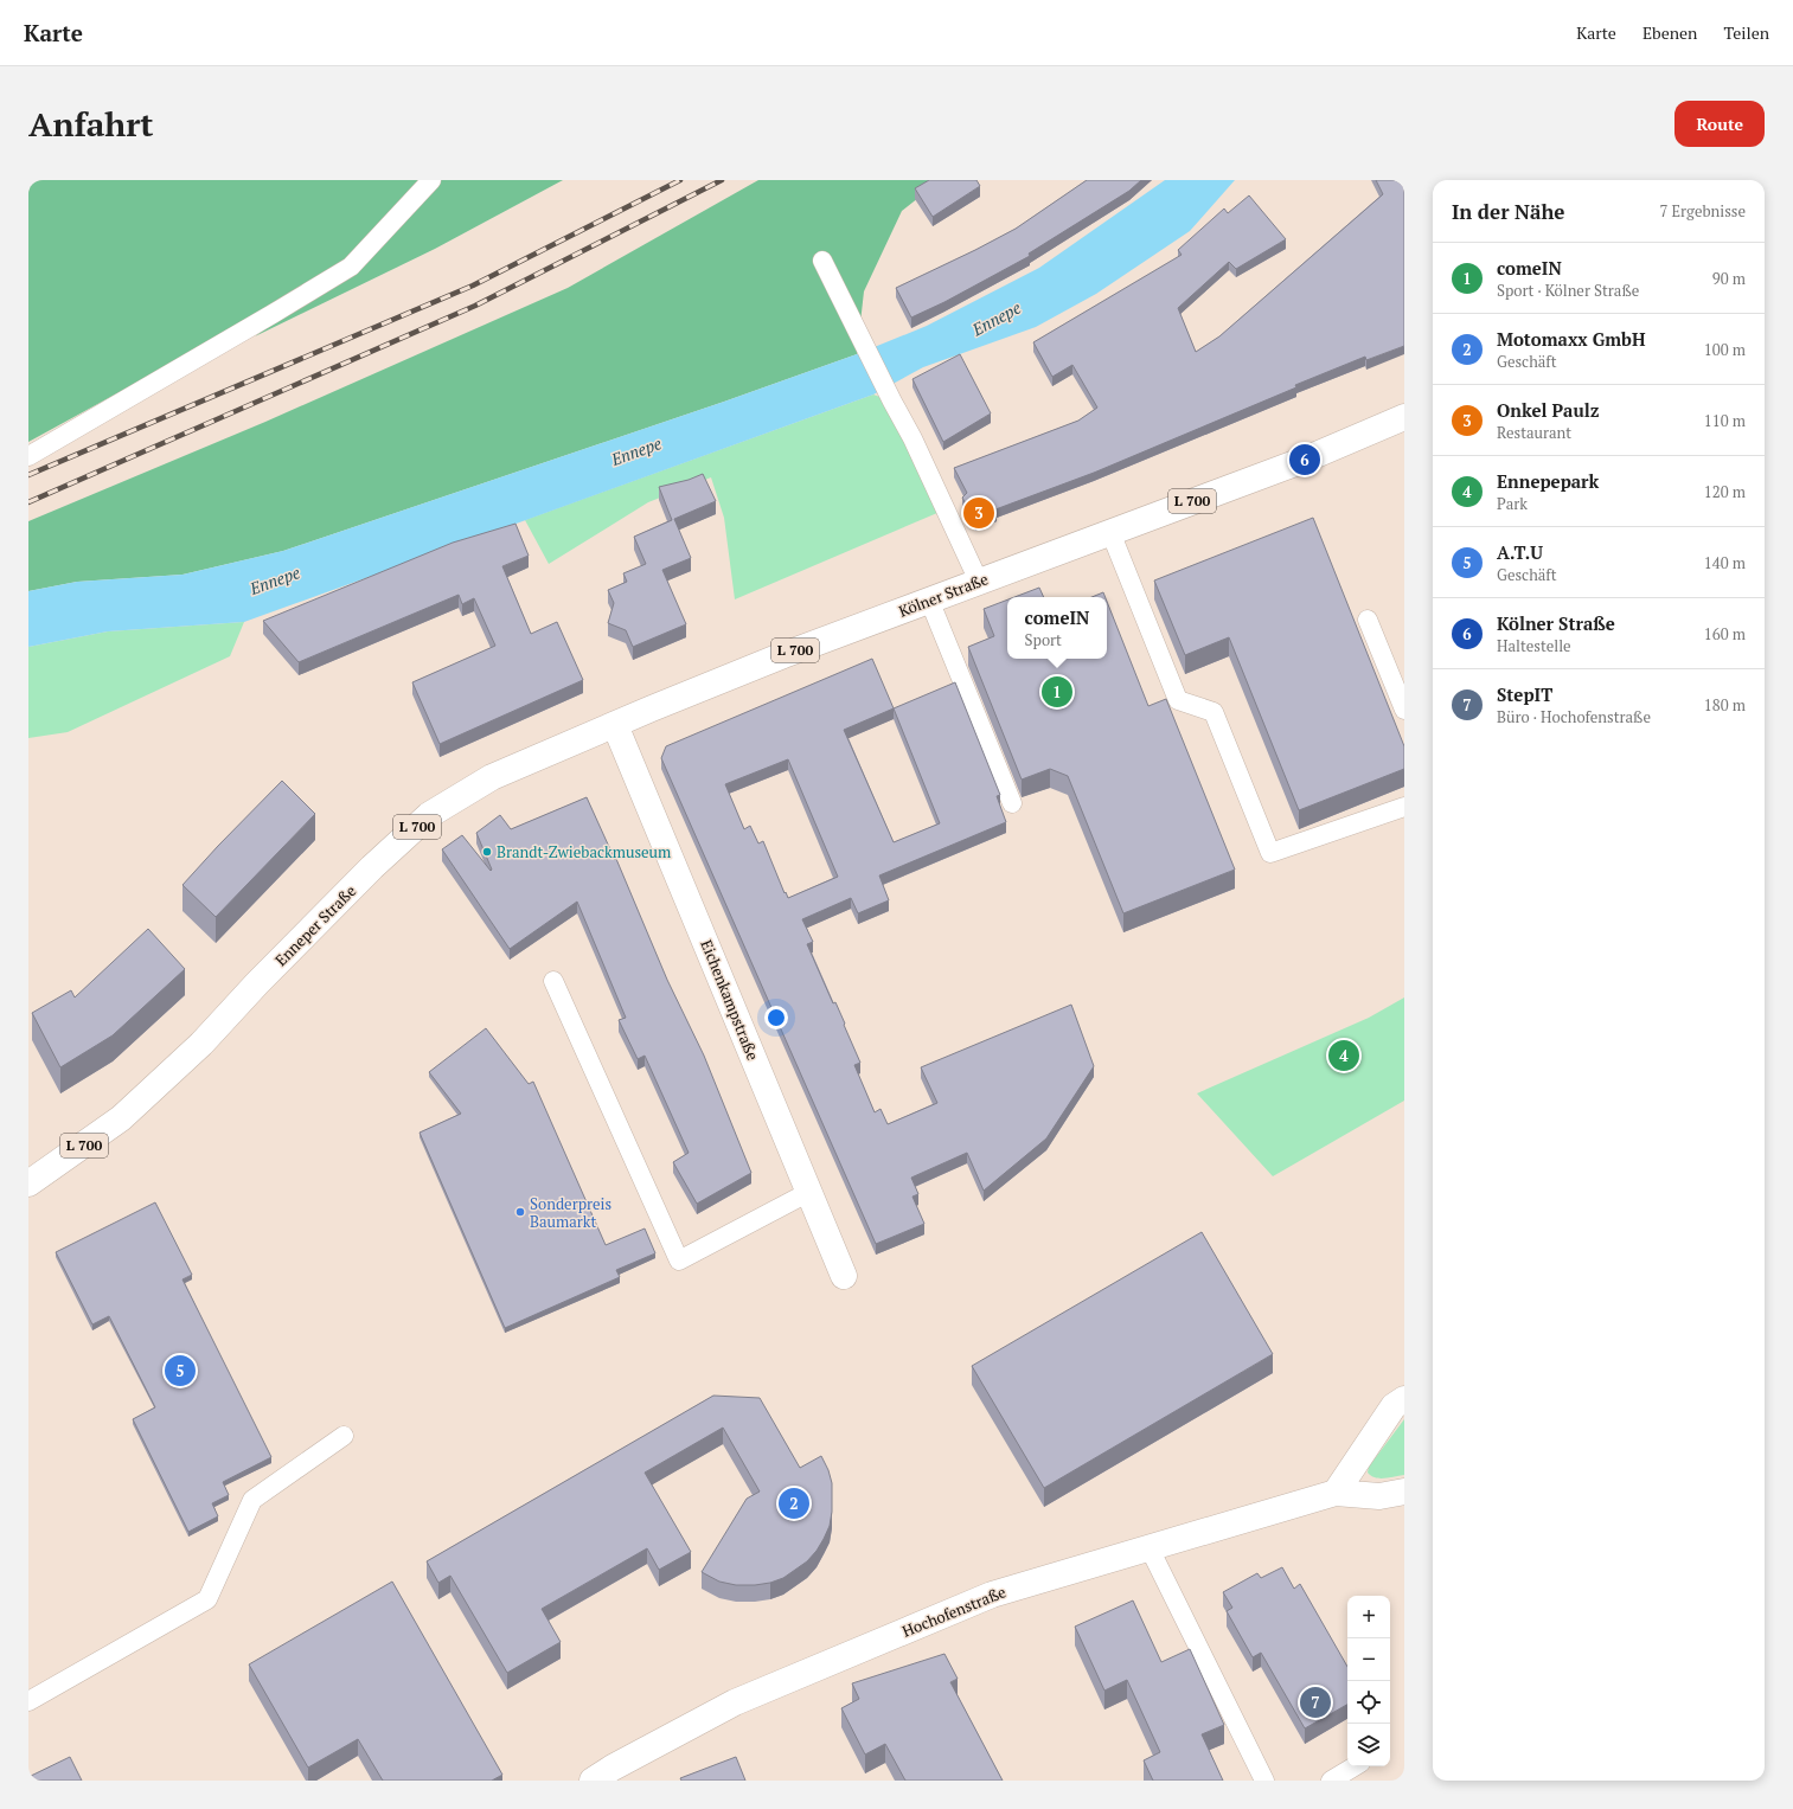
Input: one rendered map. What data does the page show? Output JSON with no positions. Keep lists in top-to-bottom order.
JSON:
{
  "streets": {
    "main road": [
      "L 700",
      "Kölner Straße",
      "Enneper Straße",
      "Eichenkampstraße",
      "Hochofenstraße"
    ]
  },
  "crossings": [
    ["Kölner Straße", "Enneper Straße"],
    ["Kölner Straße", "Eichenkampstraße"],
    ["Enneper Straße", "Eichenkampstraße"]
  ],
  "water": ["Ennepe"],
  "places": ["Brandt-Zwiebackmuseum", "Sonderpreis Baumarkt"],
  "page": {
    "header": "Karte",
    "nav": ["Karte", "Ebenen", "Teilen"],
    "buttons": "Route",
    "title": "Anfahrt",
    "heading": ["In der Nähe", "7 Ergebnisse"],
    "list": [
      {
        "mark": "1",
        "name": "comeIN",
        "note": "Sport · Kölner Straße",
        "value": "90 m"
      },
      {
        "mark": "2",
        "name": "Motomaxx GmbH",
        "note": "Geschäft",
        "value": "100 m"
      },
      {
        "mark": "3",
        "name": "Onkel Paulz",
        "note": "Restaurant",
        "value": "110 m"
      },
      {
        "mark": "4",
        "name": "Ennepepark",
        "note": "Park",
        "value": "120 m"
      },
      {
        "mark": "5",
        "name": "A.T.U",
        "note": "Geschäft",
        "value": "140 m"
      },
      {
        "mark": "6",
        "name": "Kölner Straße",
        "note": "Haltestelle",
        "value": "160 m"
      },
      {
        "mark": "7",
        "name": "StepIT",
        "note": "Büro · Hochofenstraße",
        "value": "180 m"
      }
    ],
    "pins": [
      "6",
      "3",
      "1",
      "4",
      "5",
      "2",
      "7"
    ],
    "popup": ["comeIN", "Sport"],
    "map_buttons": ["+", "−"]
  }
}
